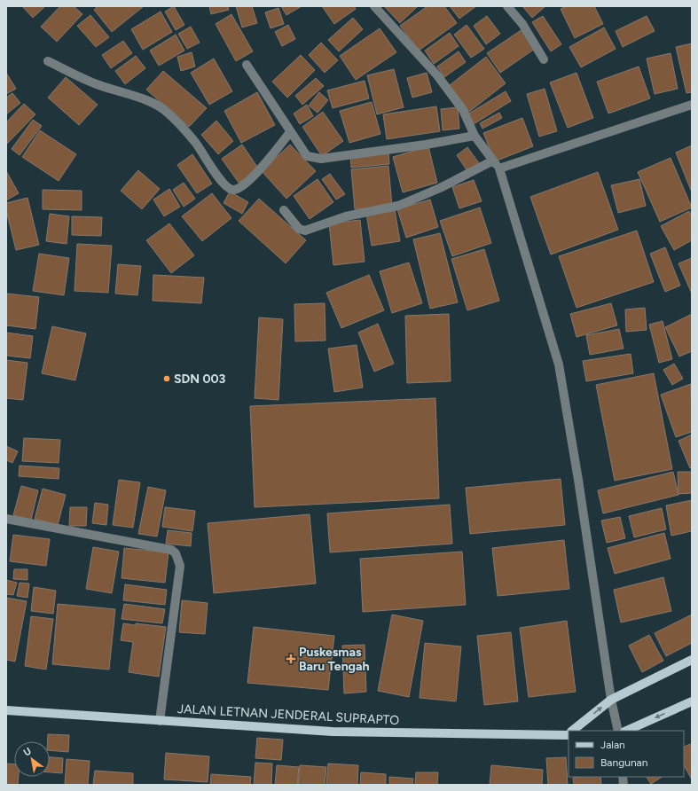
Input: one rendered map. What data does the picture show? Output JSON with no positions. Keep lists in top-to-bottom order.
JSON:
{
  "streets": {
    "main road": ["JALAN LETNAN JENDERAL SUPRAPTO"]
  },
  "places": {
    "other": ["SDN 003"],
    "health": ["Puskesmas Baru Tengah"]
  },
  "legend": ["Jalan", "Bangunan"],
  "north": "top left"
}
